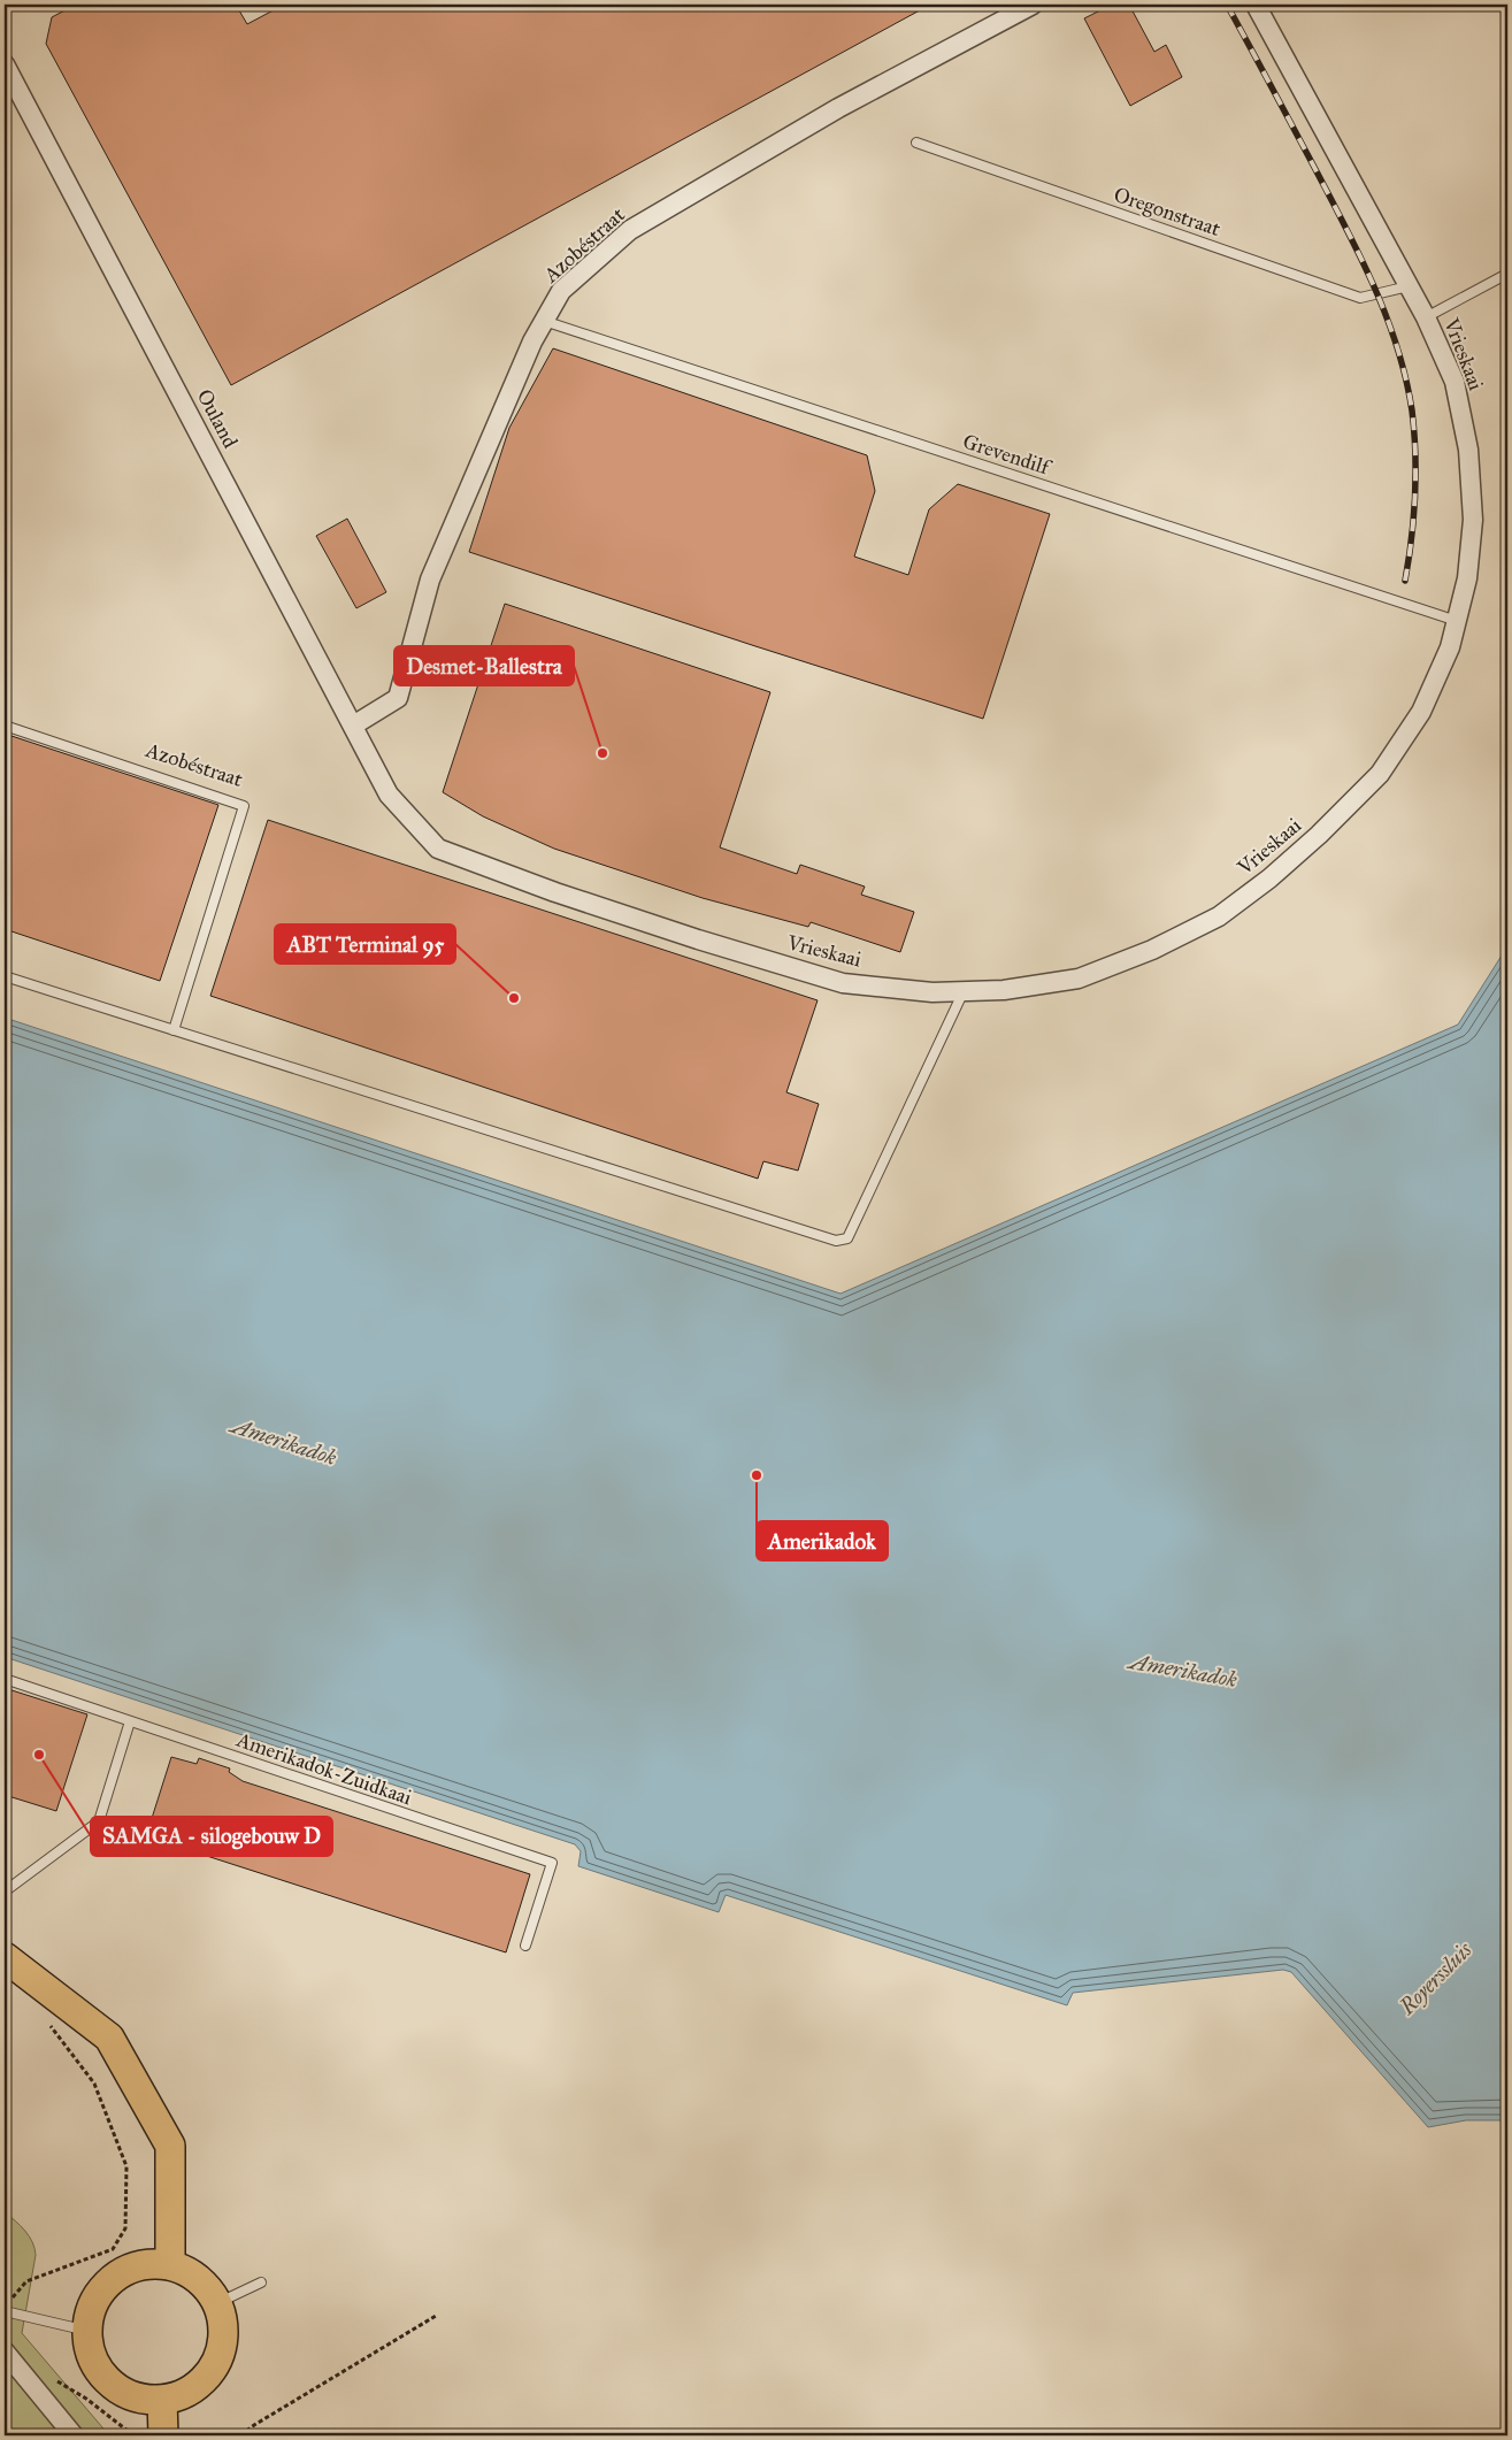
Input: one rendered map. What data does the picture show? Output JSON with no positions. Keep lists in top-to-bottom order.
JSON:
{
  "streets": {
    "street": ["Azobéstraat", "Vrieskaai", "Ouland"],
    "lane": ["Oregonstraat", "Grevendilf", "Amerikadok-Zuidkaai"]
  },
  "crossings": [
    ["Oregonstraat", "Vrieskaai"],
    ["Azobéstraat", "Ouland"],
    ["Azobéstraat", "Grevendilf"],
    ["Vrieskaai", "Ouland"],
    ["Vrieskaai", "Grevendilf"]
  ],
  "water": ["Amerikadok", "Royerssluis"],
  "places": [
    "Desmet-Ballestra",
    "ABT Terminal 95",
    "Amerikadok",
    "SAMGA - silogebouw D"
  ]
}
